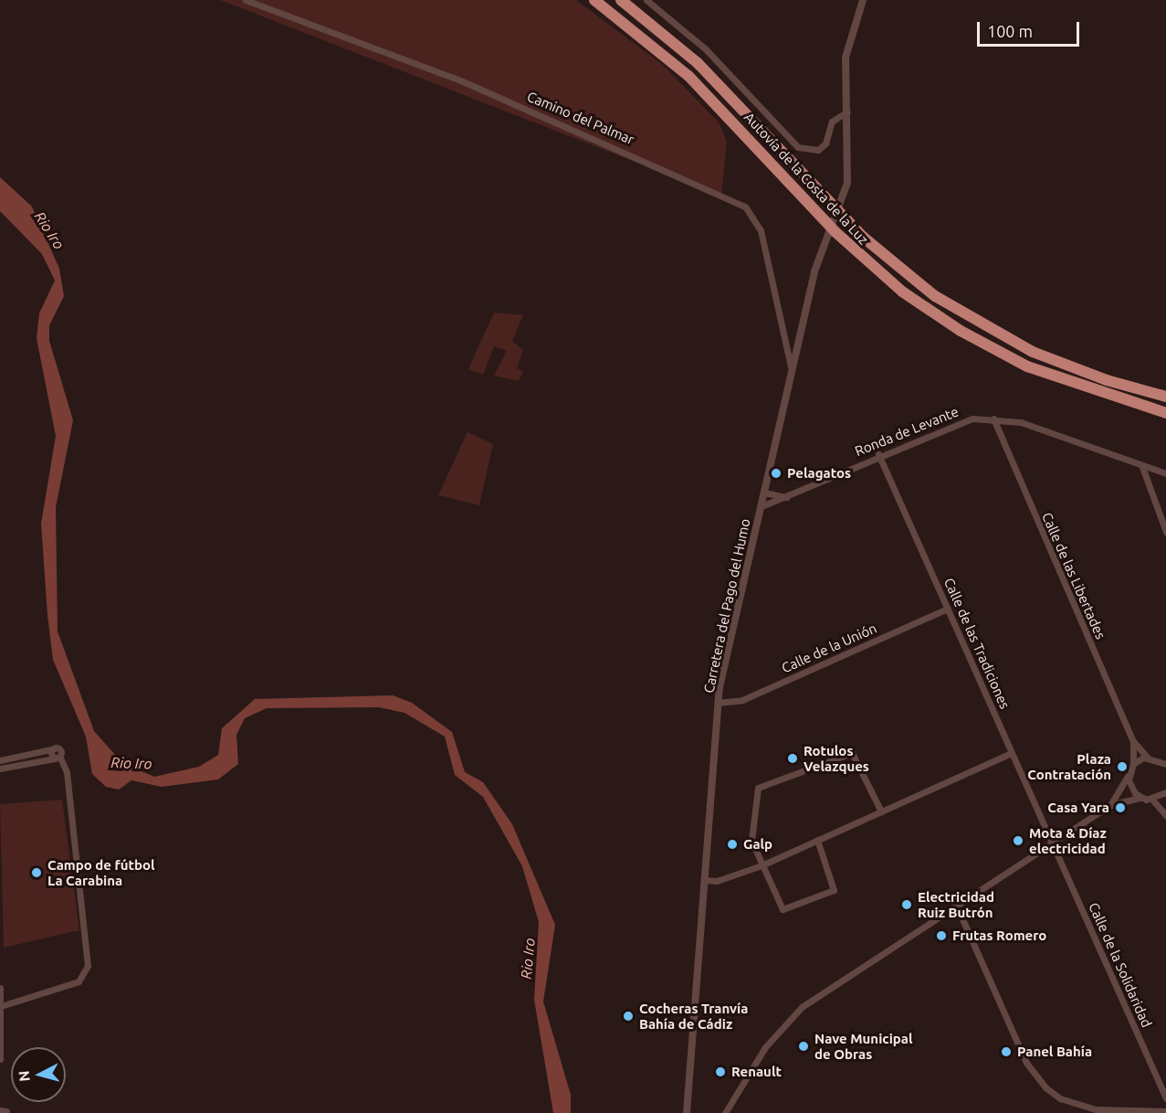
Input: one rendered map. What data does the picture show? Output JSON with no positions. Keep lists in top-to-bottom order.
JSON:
{
  "streets": {
    "highway": ["Autovía de la Costa de la Luz"],
    "street": [
      "Camino del Palmar",
      "Ronda de Levante",
      "Calle de las Libertades",
      "Carretera del Pago del Humo",
      "Calle de las Tradiciones",
      "Calle de la Unión",
      "Calle de la Solidaridad"
    ]
  },
  "crossings": [
    ["Camino del Palmar", "Carretera del Pago del Humo"],
    ["Ronda de Levante", "Calle de las Libertades"],
    ["Ronda de Levante", "Carretera del Pago del Humo"],
    ["Ronda de Levante", "Calle de las Tradiciones"],
    ["Carretera del Pago del Humo", "Calle de la Unión"],
    ["Calle de las Tradiciones", "Calle de la Unión"],
    ["Calle de las Tradiciones", "Calle de la Solidaridad"]
  ],
  "water": ["Rio Iro"],
  "places": [
    "Pelagatos",
    "Rotulos Velazques",
    "Plaza Contratación",
    "Casa Yara",
    "Mota & Díaz electricidad",
    "Galp",
    "Campo de fútbol La Carabina",
    "Electricidad Ruiz Butrón",
    "Frutas Romero",
    "Cocheras Tranvía Bahía de Cádiz",
    "Nave Municipal de Obras",
    "Panel Bahía",
    "Renault"
  ],
  "scale_bar": "100 m",
  "north": "left"
}
